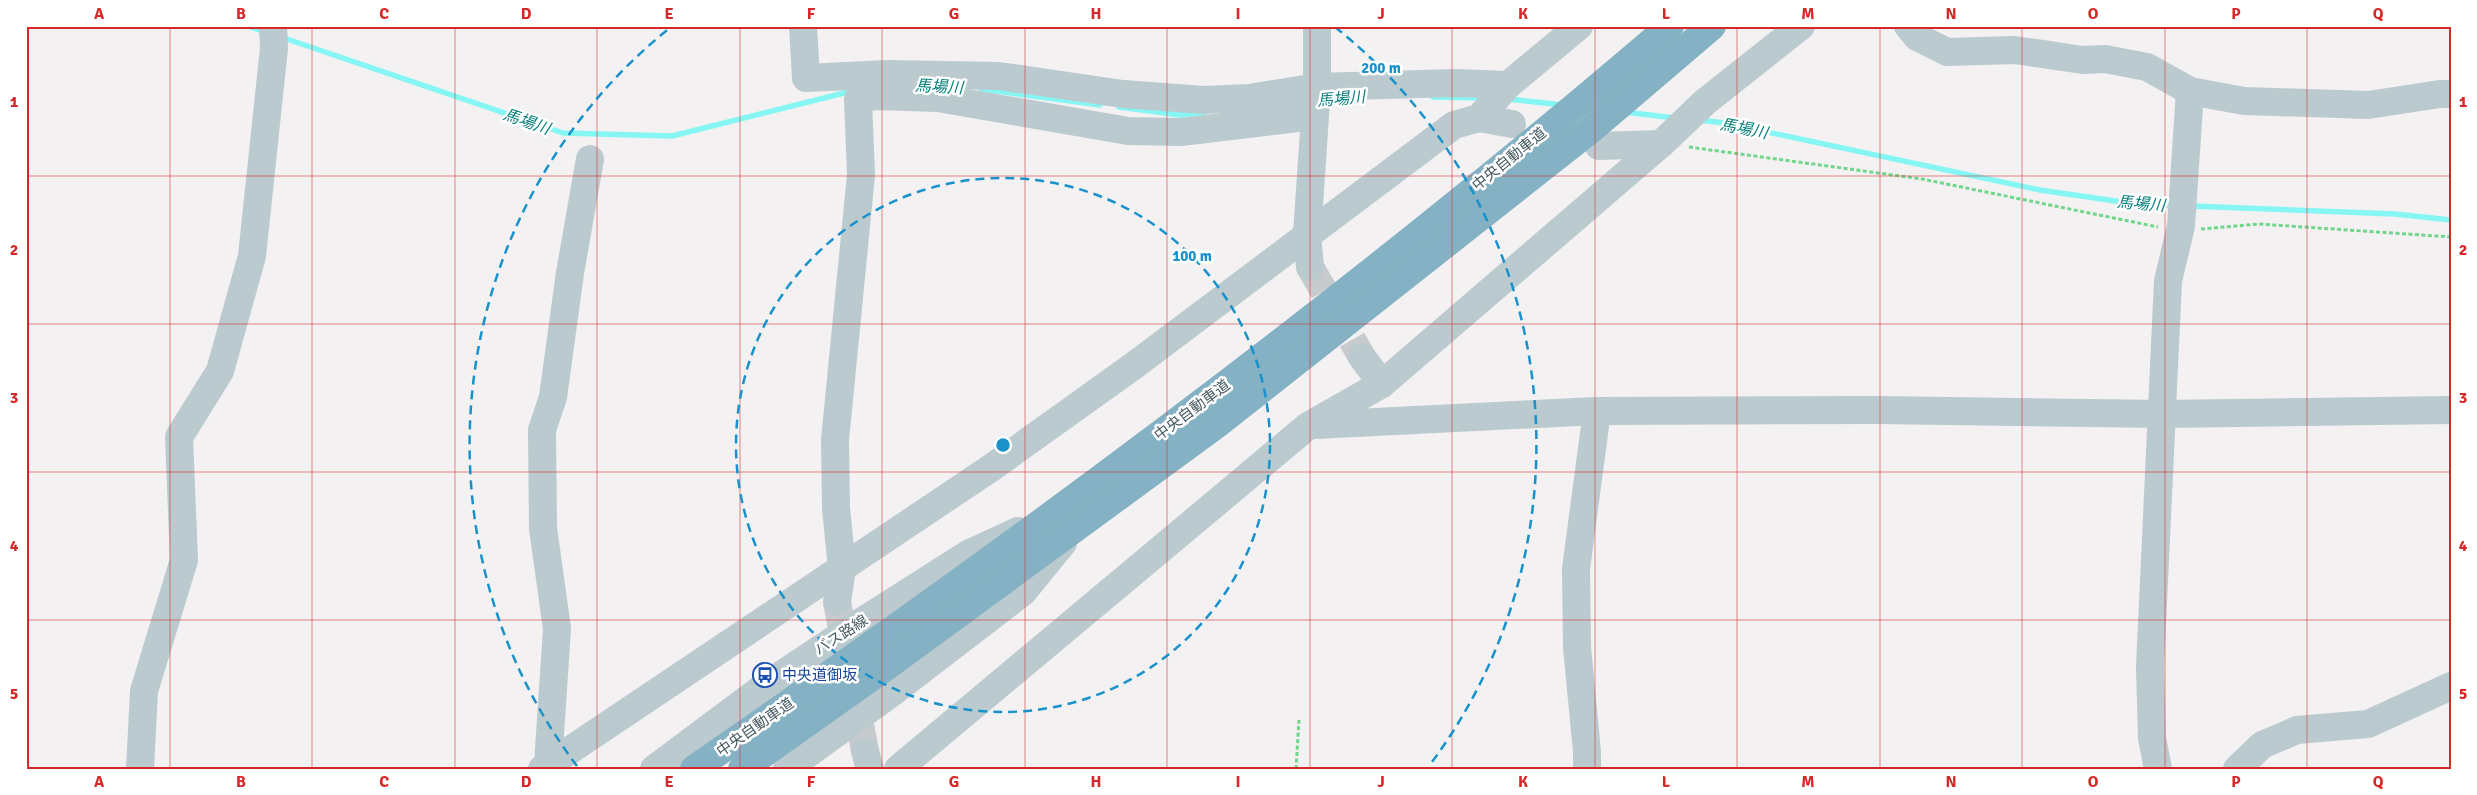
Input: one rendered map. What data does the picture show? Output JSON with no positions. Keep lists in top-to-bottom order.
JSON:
{
  "streets": {
    "highway": ["中央自動車道"],
    "street": ["バス路線"]
  },
  "crossings": [
    ["中央自動車道", "バス路線"]
  ],
  "water": ["馬場川"],
  "places": {
    "bus stop": ["中央道御坂"]
  },
  "grid": {
    "columns": [
      "A",
      "B",
      "C",
      "D",
      "E",
      "F",
      "G",
      "H",
      "I",
      "J",
      "K",
      "L",
      "M",
      "N",
      "O",
      "P",
      "Q"
    ],
    "rows": [
      "1",
      "2",
      "3",
      "4",
      "5"
    ]
  },
  "rings": ["200 m", "100 m"]
}
